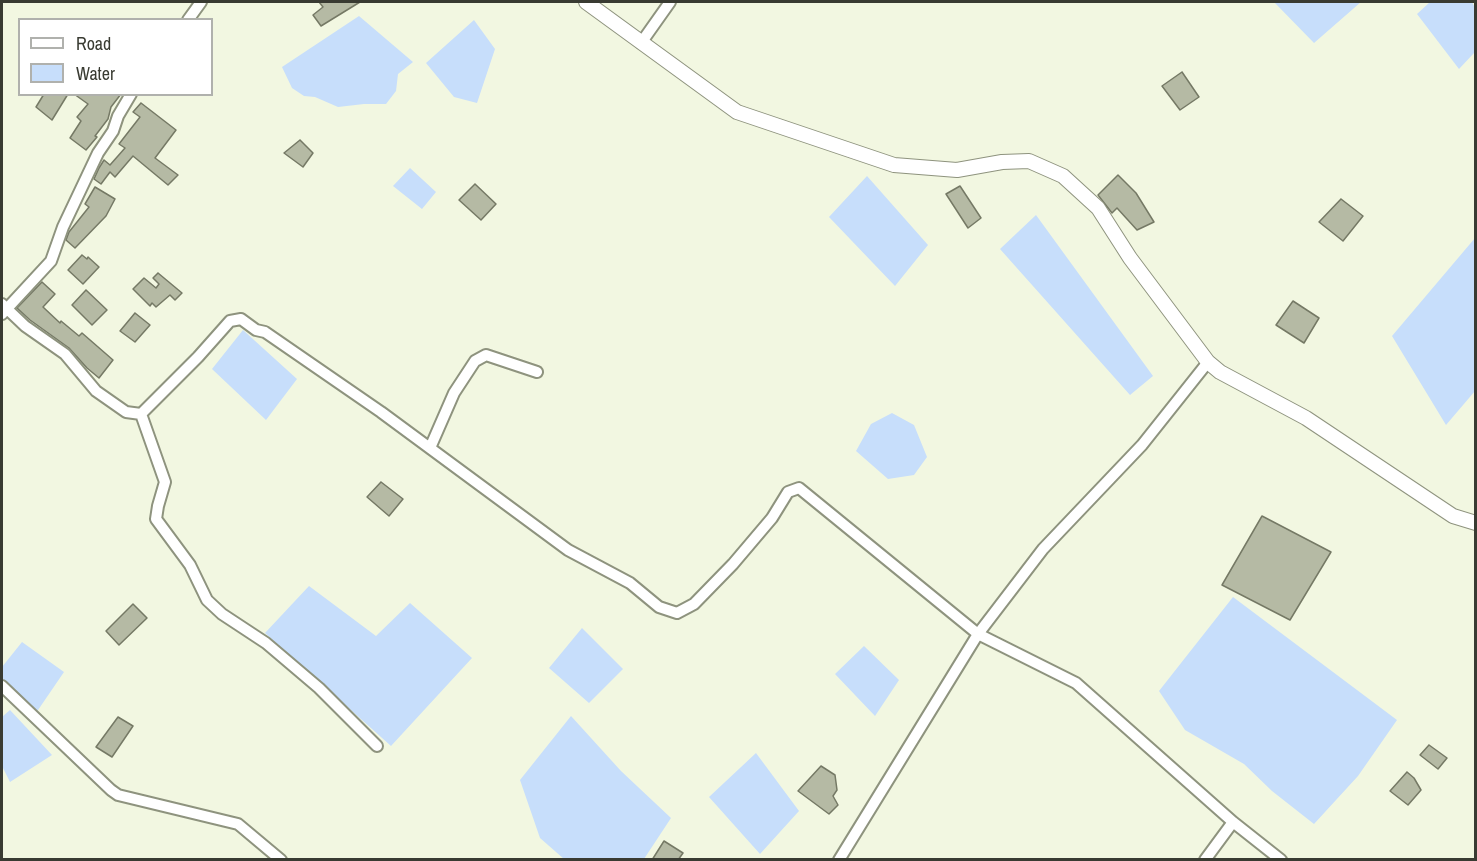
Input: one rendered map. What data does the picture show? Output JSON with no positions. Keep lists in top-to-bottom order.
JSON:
{
  "legend": ["Road", "Water"]
}
